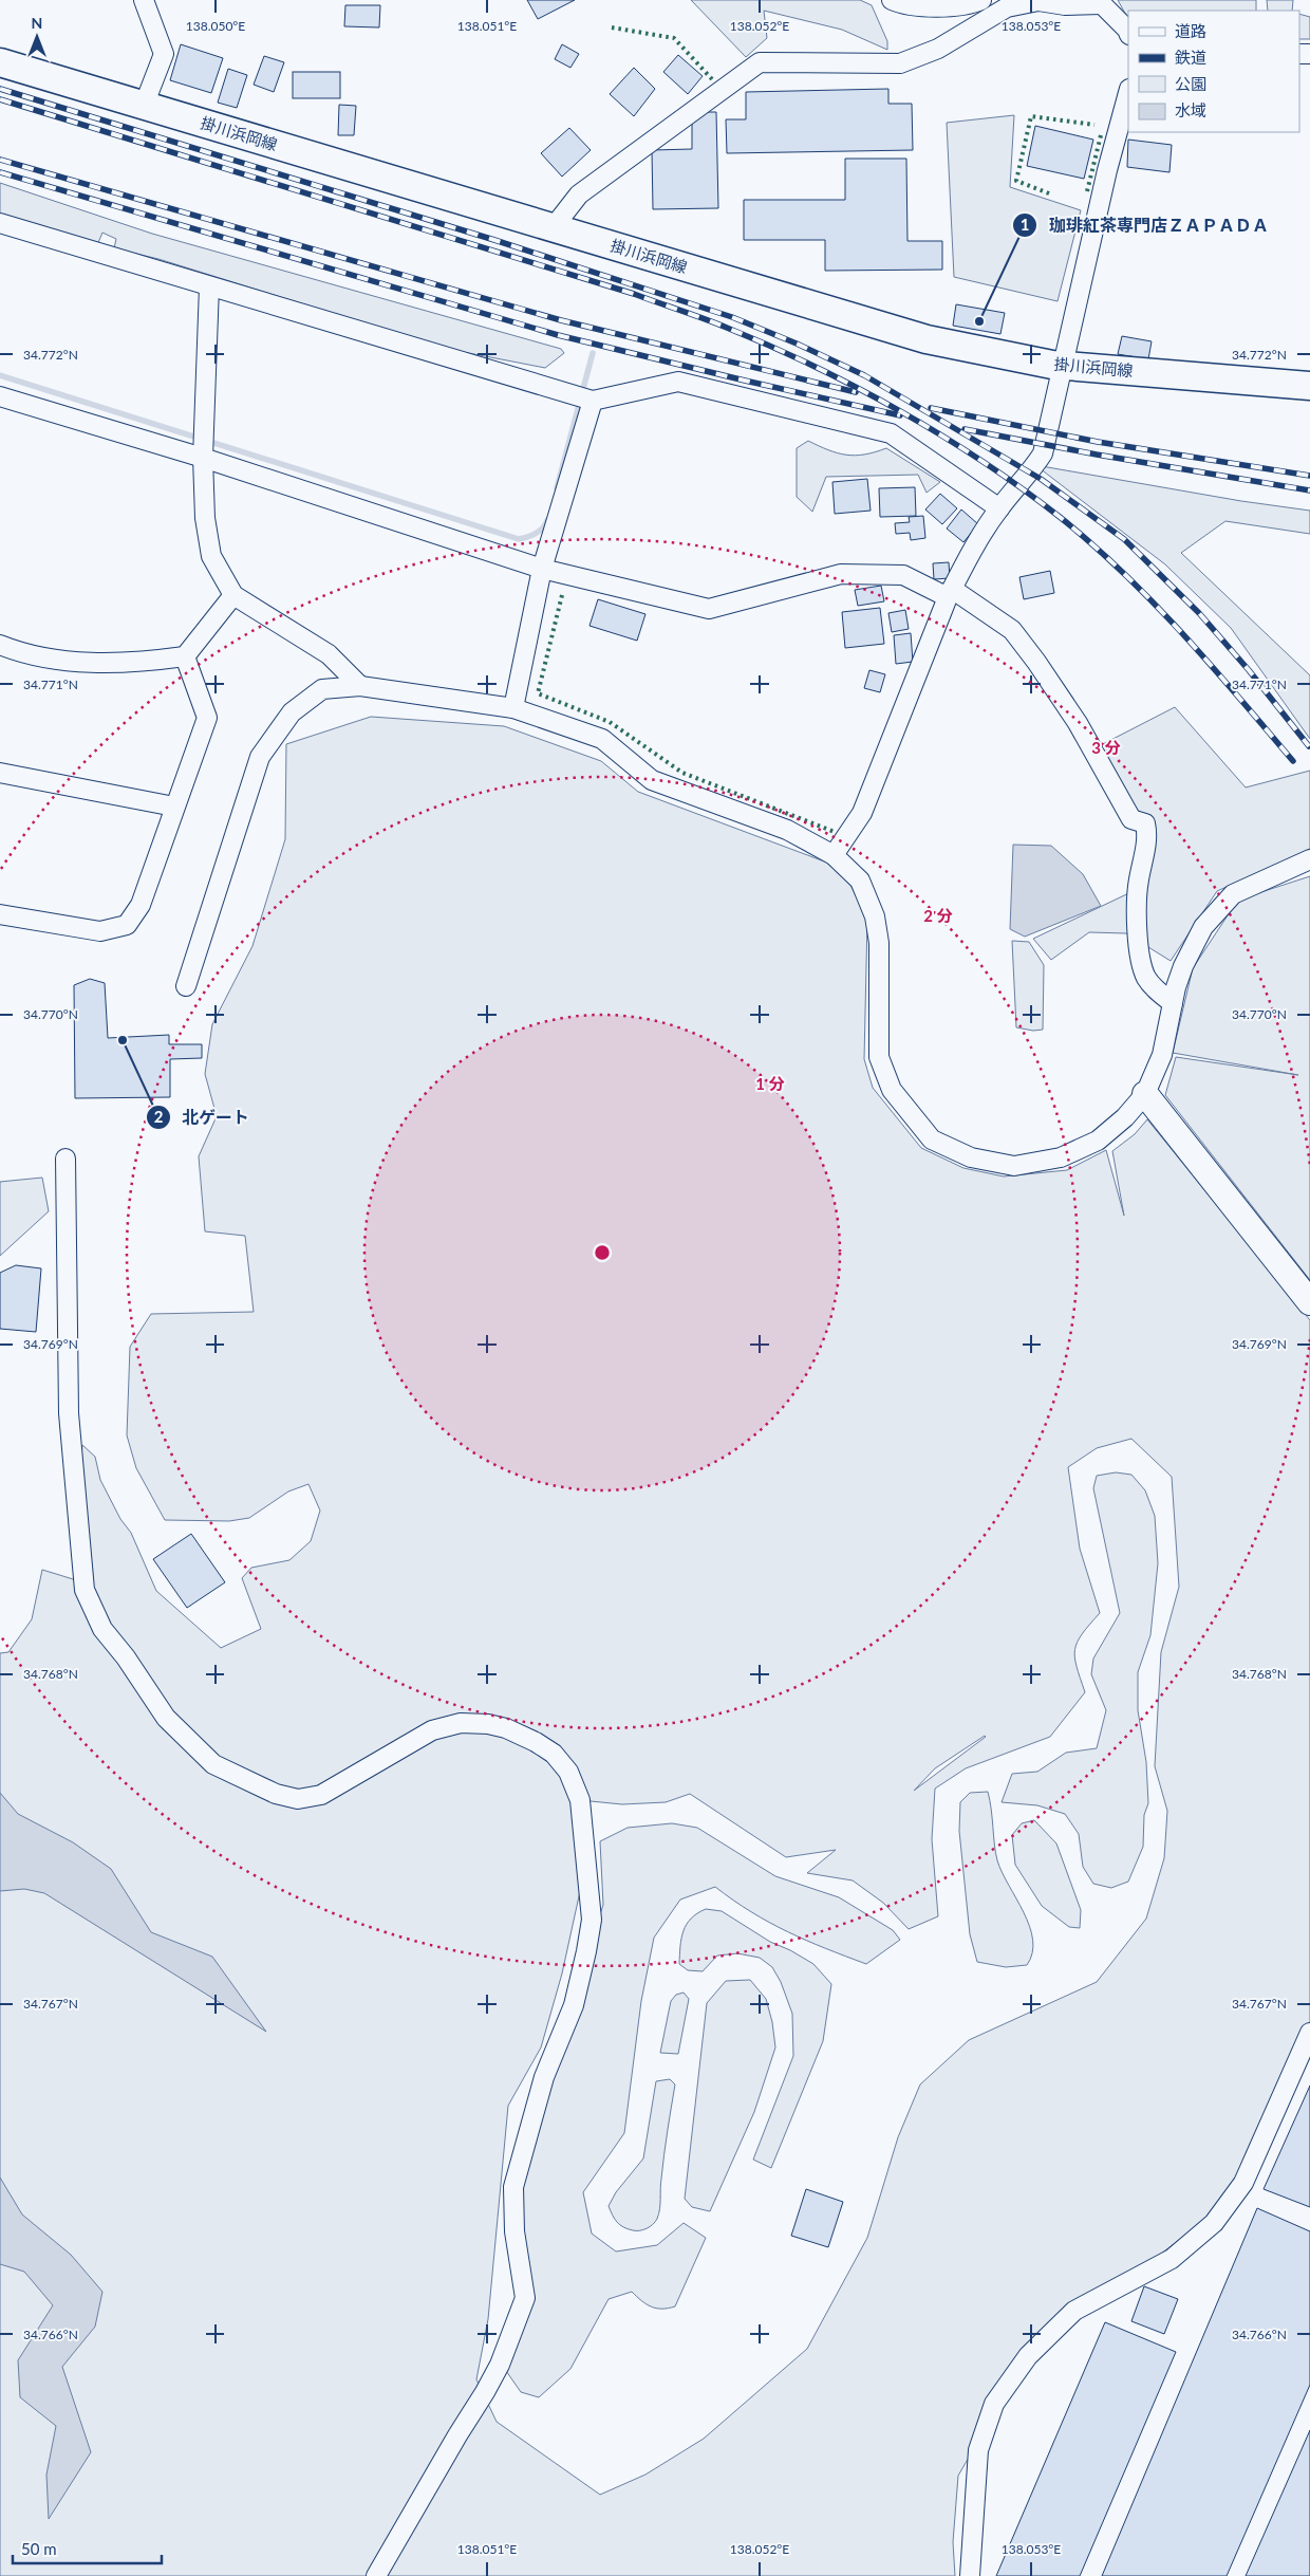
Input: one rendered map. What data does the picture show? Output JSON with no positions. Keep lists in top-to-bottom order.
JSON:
{
  "streets": {
    "main road": ["掛川浜岡線"]
  },
  "places": ["珈琲紅茶専門店ＺＡＰＡＤＡ", "北ゲート"],
  "legend": [
    "道路",
    "鉄道",
    "公園",
    "水域"
  ],
  "scale_bar": "50 m",
  "north": "top",
  "coordinates": [
    "138.050°E",
    "138.051°E",
    "138.052°E",
    "138.053°E",
    "34.772°N",
    "34.771°N",
    "34.770°N",
    "34.769°N",
    "34.768°N",
    "34.767°N",
    "34.766°N"
  ],
  "rings": ["3 分", "2 分", "1 分"]
}
